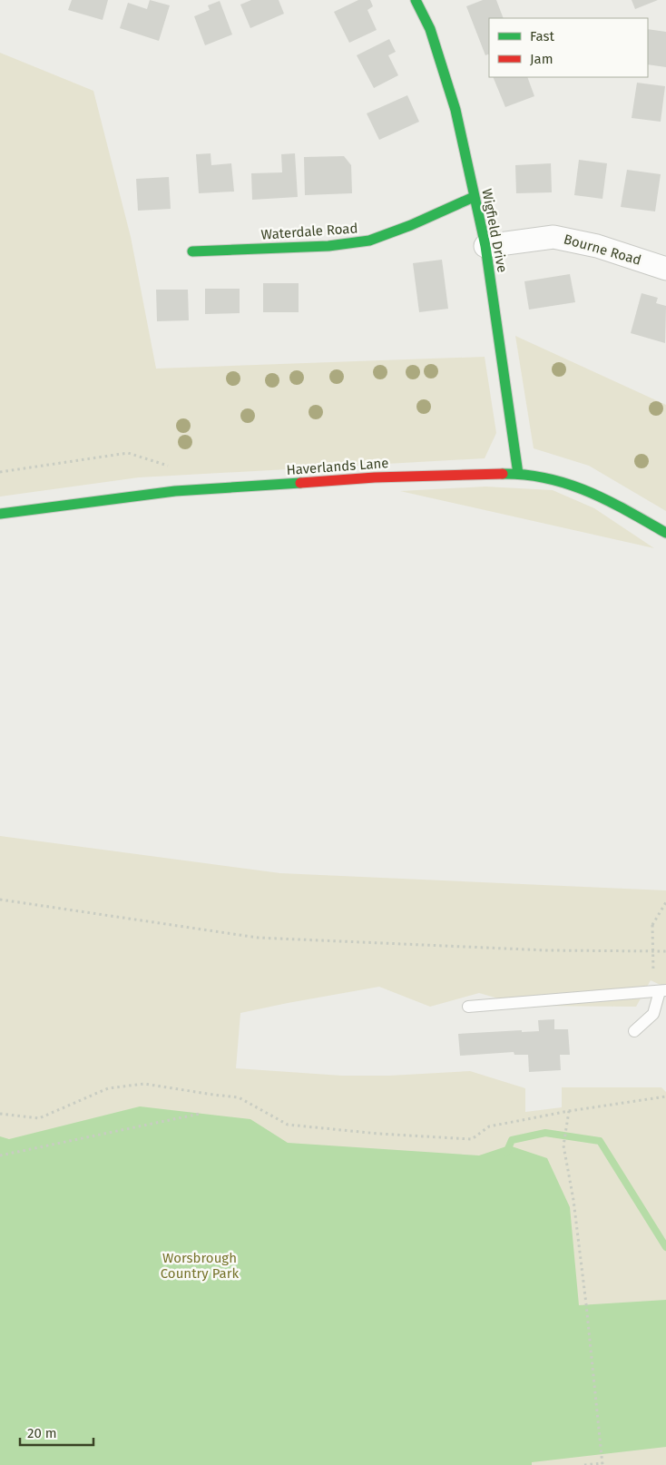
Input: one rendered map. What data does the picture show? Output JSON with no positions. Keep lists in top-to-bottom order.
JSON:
{
  "streets": {
    "street": [
      "Wigfield Drive",
      "Waterdale Road",
      "Bourne Road",
      "Haverlands Lane"
    ]
  },
  "crossings": [
    ["Wigfield Drive", "Waterdale Road"],
    ["Wigfield Drive", "Bourne Road"],
    ["Wigfield Drive", "Haverlands Lane"]
  ],
  "parks": ["Worsbrough Country Park"],
  "legend": ["Fast", "Jam"],
  "scale_bar": "20 m"
}
